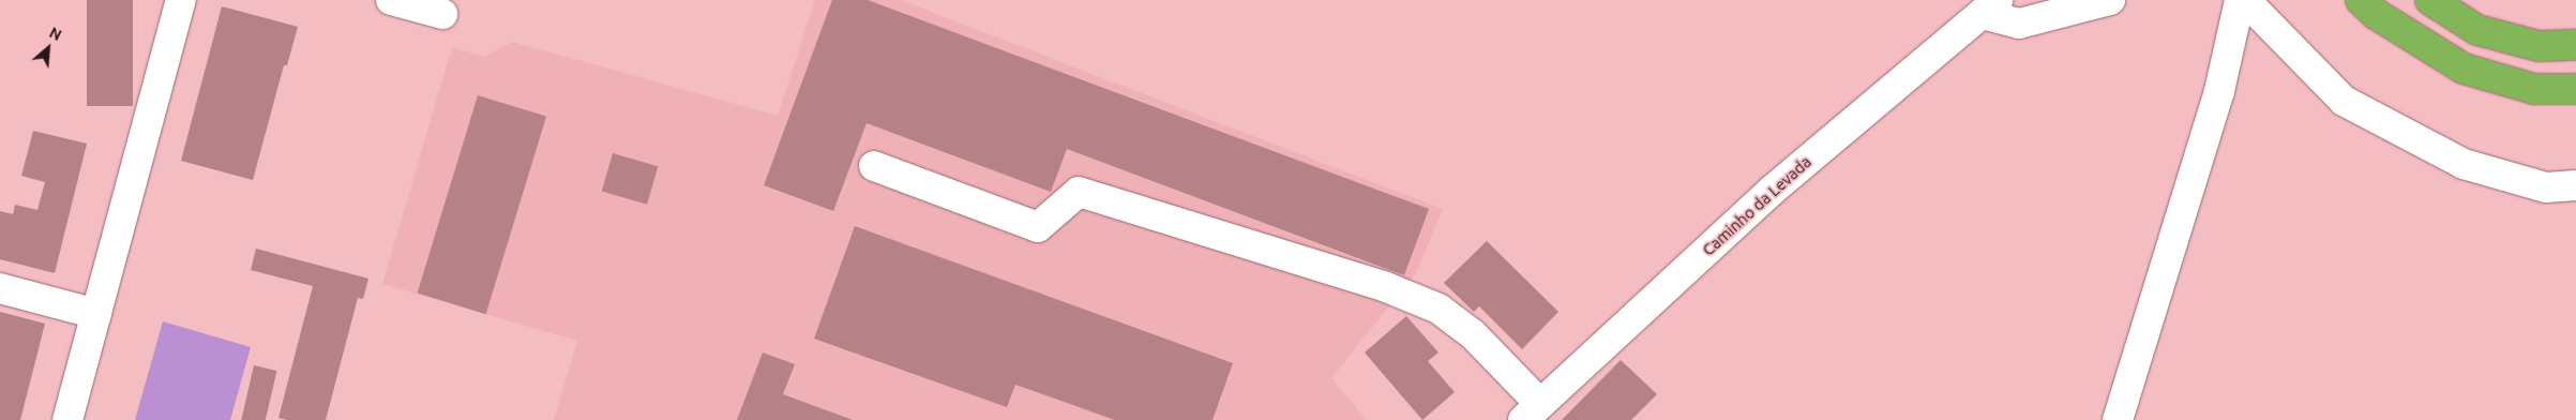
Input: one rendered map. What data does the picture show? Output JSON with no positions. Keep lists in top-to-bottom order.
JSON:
{
  "streets": {
    "street": ["Caminho da Levada"]
  },
  "north": "top right"
}
